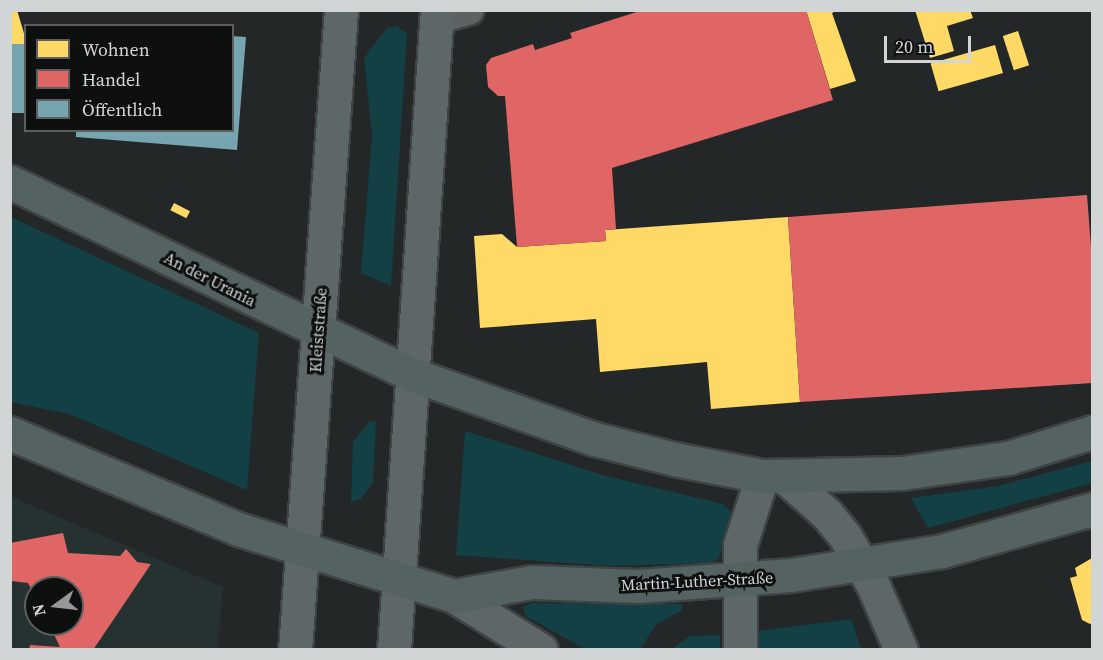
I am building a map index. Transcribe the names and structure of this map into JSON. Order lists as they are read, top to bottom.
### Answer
{
  "streets": {
    "main road": ["An der Urania", "Kleiststraße", "Martin-Luther-Straße"]
  },
  "crossings": [
    ["An der Urania", "Kleiststraße"],
    ["Kleiststraße", "Martin-Luther-Straße"]
  ],
  "legend": ["Wohnen", "Handel", "Öffentlich"],
  "scale_bar": "20 m",
  "north": "left"
}
